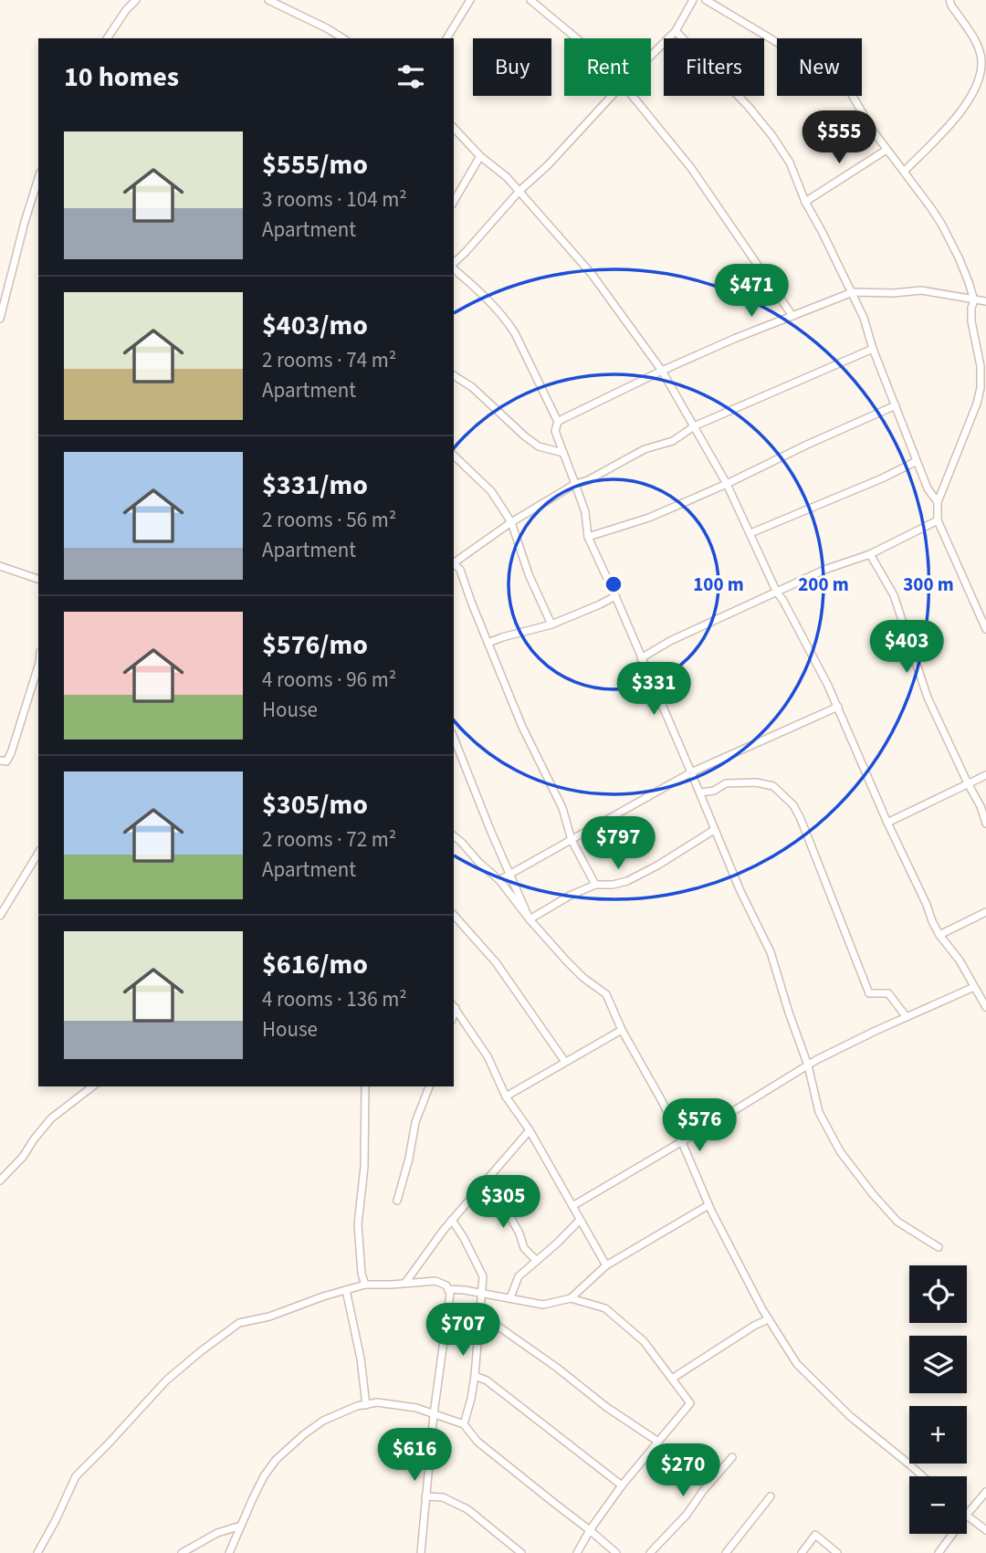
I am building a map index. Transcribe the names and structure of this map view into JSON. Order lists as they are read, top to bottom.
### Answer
{
  "page": {
    "chip": [
      "Buy",
      "Rent",
      "Filters",
      "New"
    ],
    "heading": "10 homes",
    "price": [
      "$555",
      "$471",
      "$403",
      "$331",
      "$797",
      "$576",
      "$305",
      "$707",
      "$616",
      "$270"
    ],
    "list": [
      {
        "name": "$555/mo",
        "note": "3 rooms · 104 m² · Apartment"
      },
      {
        "name": "$403/mo",
        "note": "2 rooms · 74 m² · Apartment"
      },
      {
        "name": "$331/mo",
        "note": "2 rooms · 56 m² · Apartment"
      },
      {
        "name": "$576/mo",
        "note": "4 rooms · 96 m² · House"
      },
      {
        "name": "$305/mo",
        "note": "2 rooms · 72 m² · Apartment"
      },
      {
        "name": "$616/mo",
        "note": "4 rooms · 136 m² · House"
      }
    ],
    "map_buttons": ["+", "−"]
  },
  "rings": ["100 m", "200 m", "300 m"]
}
